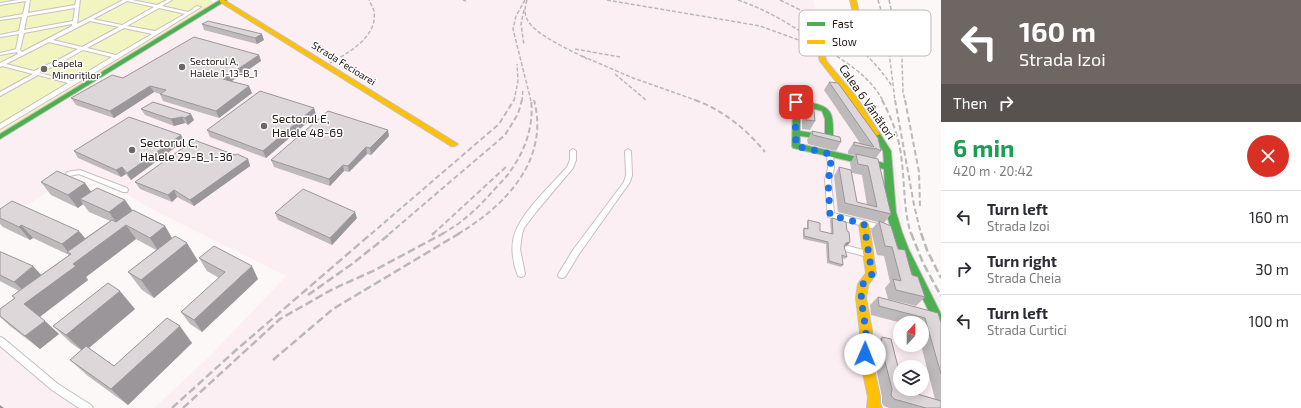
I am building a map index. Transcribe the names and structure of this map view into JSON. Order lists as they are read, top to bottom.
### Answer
{
  "streets": {
    "street": ["Strada Fecioarei", "Calea 6 Vânători"]
  },
  "places": [
    "Sectorul A, Halele 1-13-B_1",
    "Capela Minoriților",
    "Sectorul E, Halele 48-69",
    "Sectorul C, Halele 29-B_1-36"
  ],
  "legend": ["Fast", "Slow"],
  "north": "top",
  "page": {
    "turn": ["160 m", "Strada Izoi"],
    "then": "Then",
    "heading": ["6 min", "420 m · 20:42"],
    "list": [
      {
        "name": "Turn left",
        "note": "Strada Izoi",
        "value": "160 m"
      },
      {
        "name": "Turn right",
        "note": "Strada Cheia",
        "value": "30 m"
      },
      {
        "name": "Turn left",
        "note": "Strada Curtici",
        "value": "100 m"
      }
    ]
  }
}
